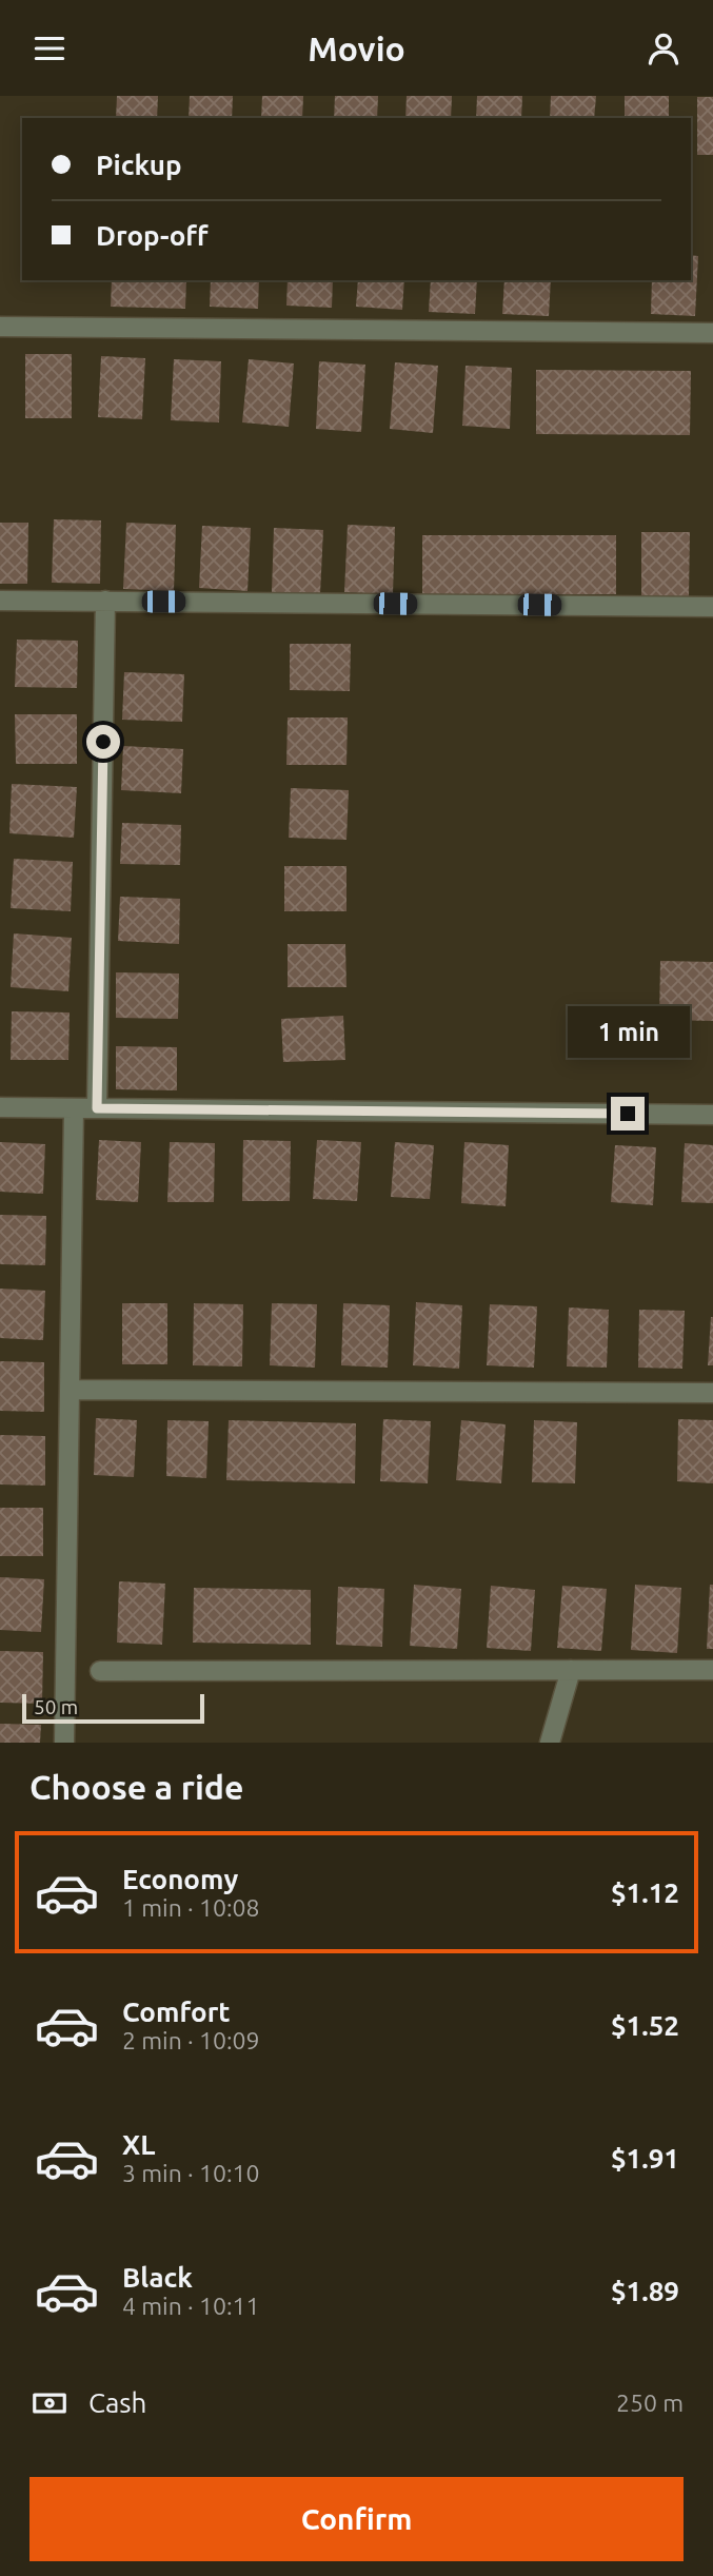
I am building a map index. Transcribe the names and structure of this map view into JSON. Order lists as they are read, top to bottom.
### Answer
{
  "scale_bar": "50 m",
  "page": {
    "header": "Movio",
    "banner": ["Pickup", "Drop-off"],
    "bubble": "1 min",
    "scale": "50 m",
    "heading": "Choose a ride",
    "list": [
      {
        "name": "Economy",
        "note": "1 min · 10:08",
        "value": "$1.12"
      },
      {
        "name": "Comfort",
        "note": "2 min · 10:09",
        "value": "$1.52"
      },
      {
        "name": "XL",
        "note": "3 min · 10:10",
        "value": "$1.91"
      },
      {
        "name": "Black",
        "note": "4 min · 10:11",
        "value": "$1.89"
      }
    ],
    "pay": ["Cash", "250 m"],
    "buttons": "Confirm"
  }
}
